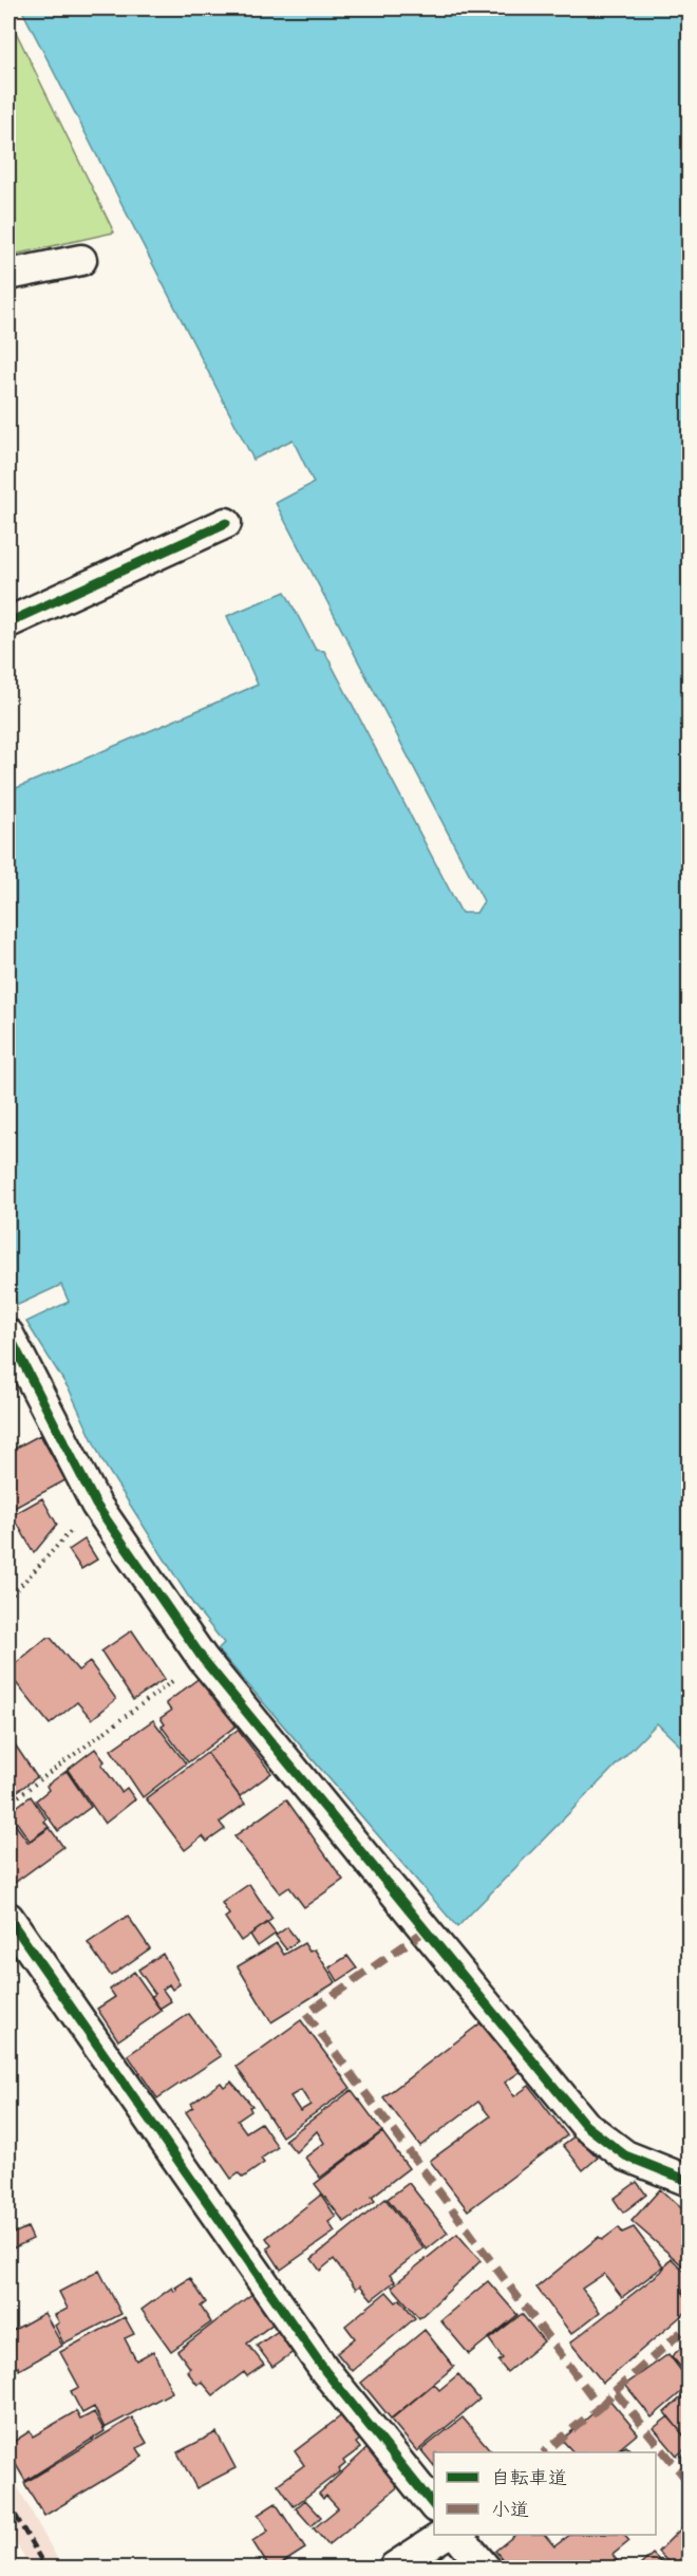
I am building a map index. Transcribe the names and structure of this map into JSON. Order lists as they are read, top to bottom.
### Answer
{
  "legend": ["自転車道", "小道"]
}
